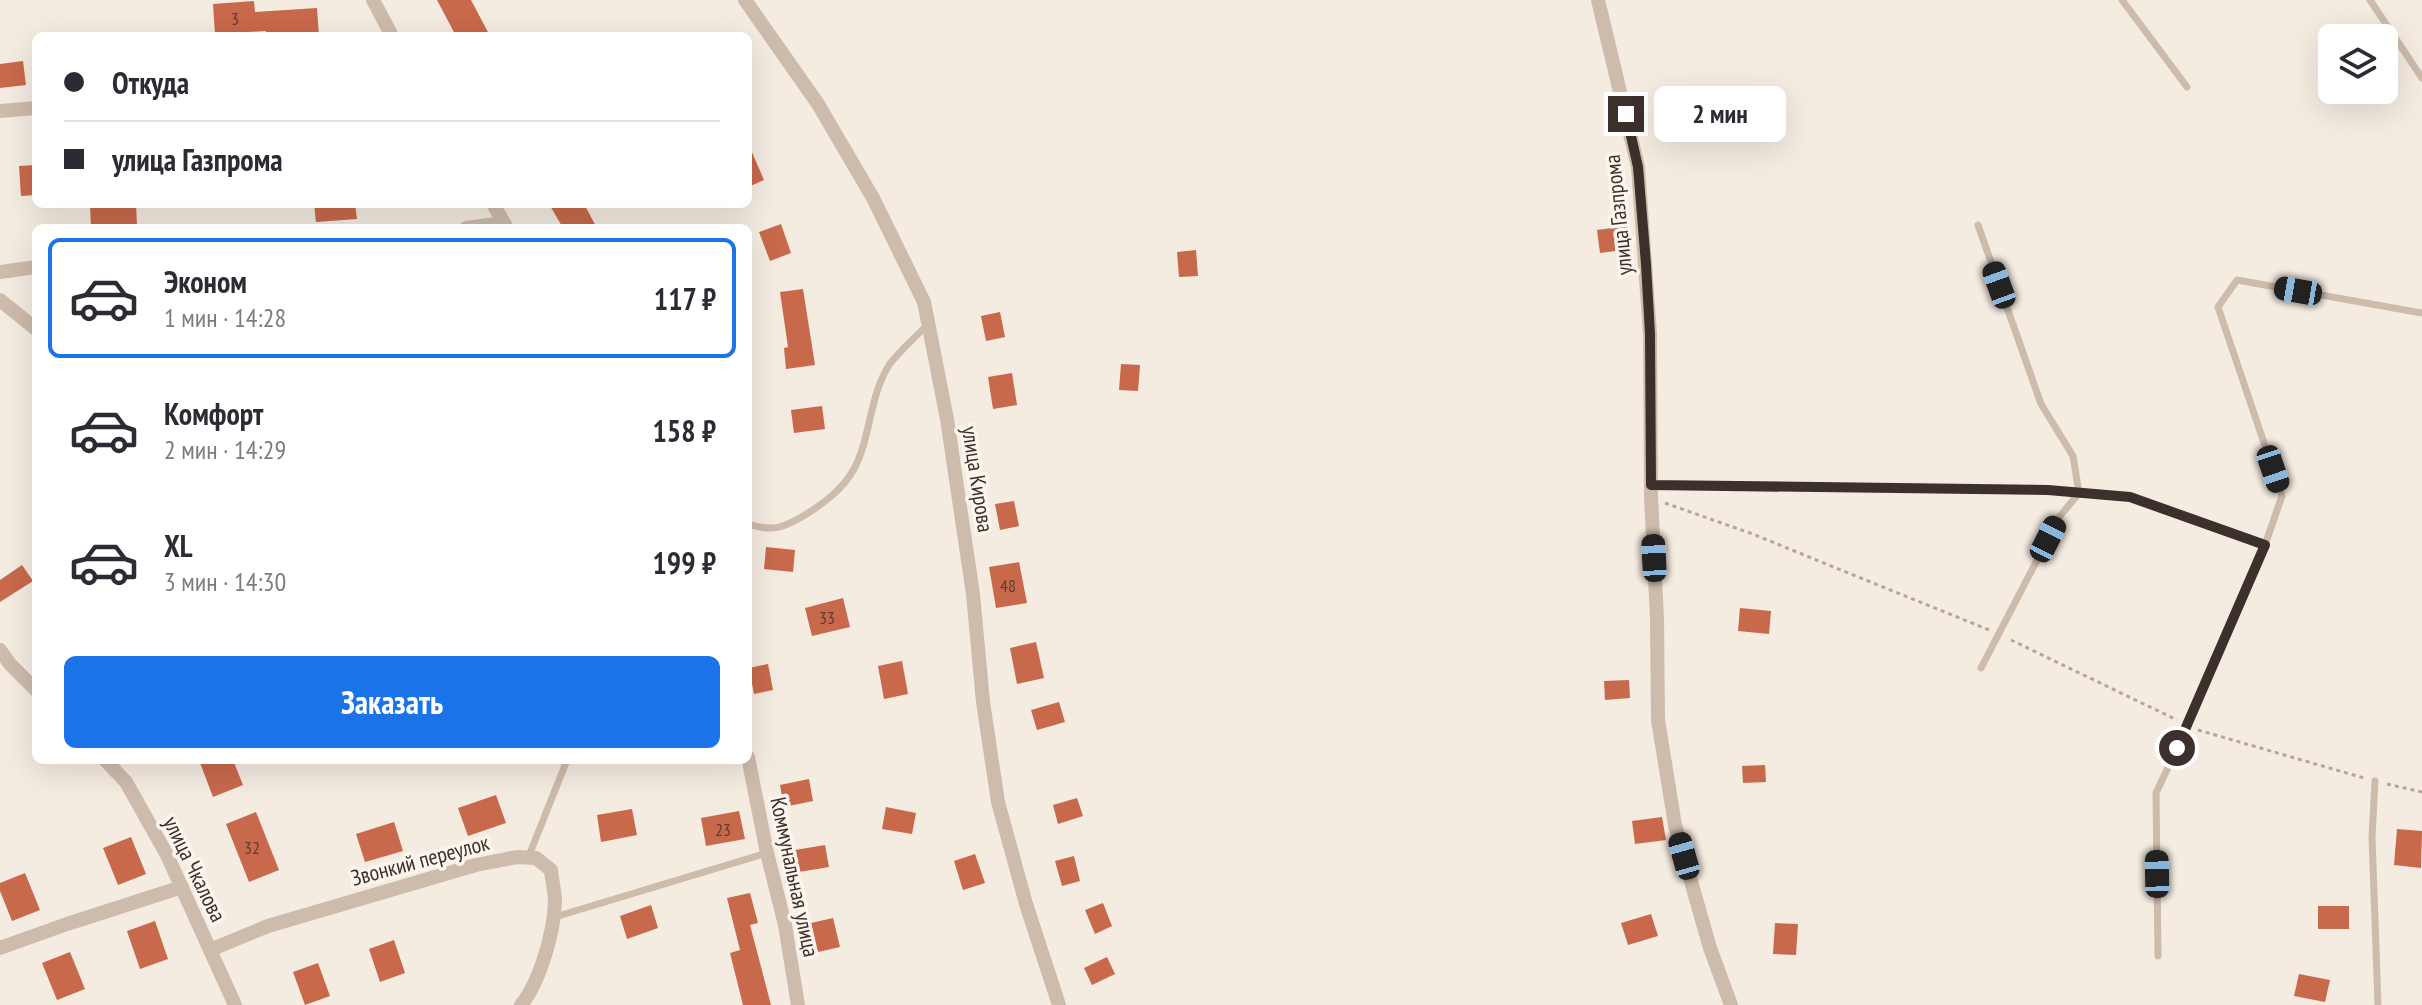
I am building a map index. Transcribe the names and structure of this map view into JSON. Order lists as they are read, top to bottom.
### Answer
{
  "streets": {
    "street": [
      "улица Газпрома",
      "улица Кирова",
      "Звонкий переулок",
      "улица Чкалова",
      "Коммунальная улица"
    ]
  },
  "crossings": [
    ["Звонкий переулок", "улица Чкалова"]
  ],
  "house_numbers": [
    "3",
    "48",
    "33",
    "23",
    "32"
  ],
  "page": {
    "banner": ["Откуда", "улица Газпрома"],
    "bubble": "2 мин",
    "list": [
      {
        "name": "Эконом",
        "note": "1 мин · 14:28",
        "value": "117 ₽"
      },
      {
        "name": "Комфорт",
        "note": "2 мин · 14:29",
        "value": "158 ₽"
      },
      {
        "name": "XL",
        "note": "3 мин · 14:30",
        "value": "199 ₽"
      }
    ],
    "buttons": "Заказать"
  }
}
